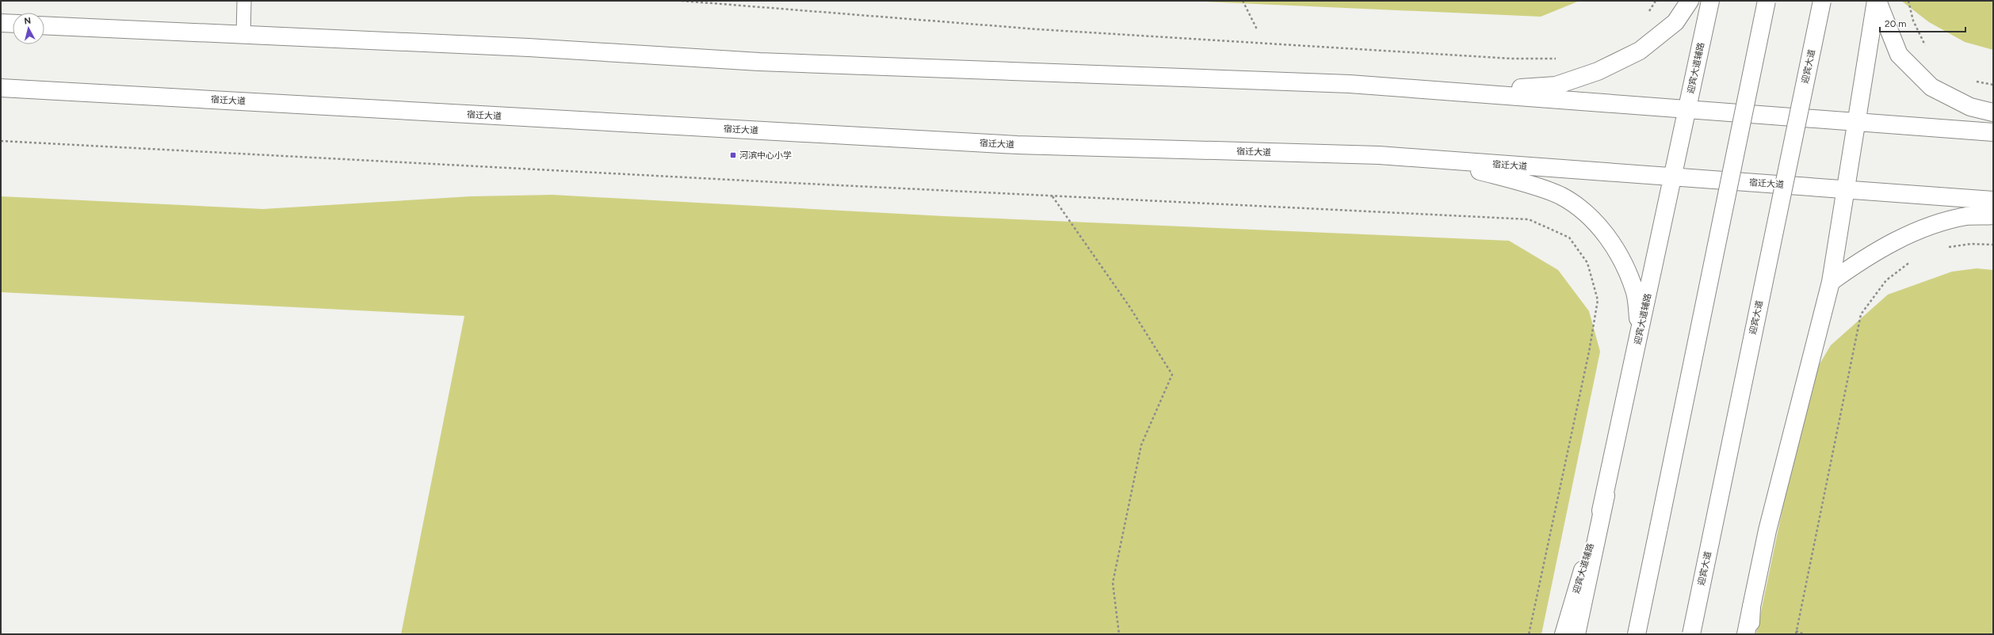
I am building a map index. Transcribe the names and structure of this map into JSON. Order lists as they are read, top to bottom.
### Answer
{
  "streets": {
    "main road": ["迎宾大道", "迎宾大道辅路", "宿迁大道"]
  },
  "crossings": [
    ["迎宾大道辅路", "宿迁大道"]
  ],
  "places": {
    "transit": ["河滨中心小学"]
  },
  "scale_bar": "20 m",
  "north": "top"
}
